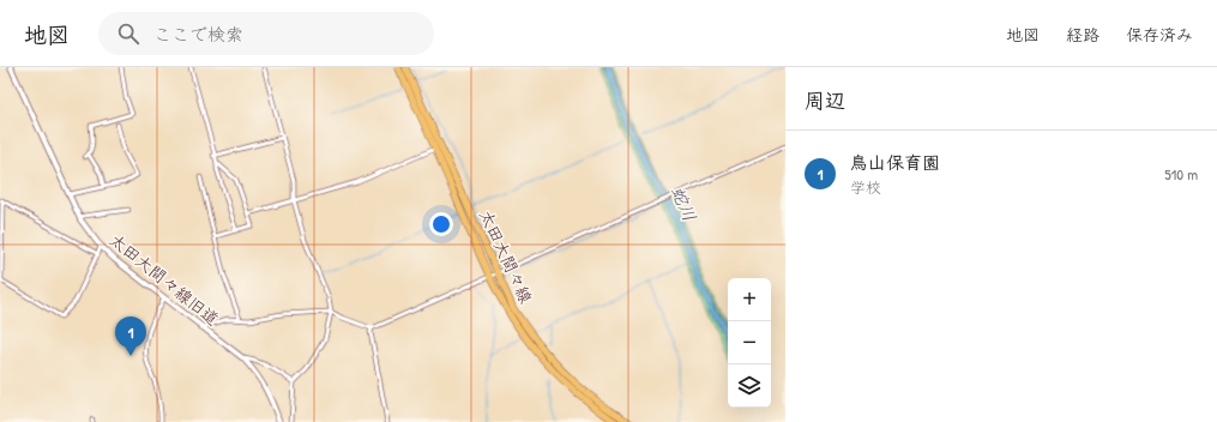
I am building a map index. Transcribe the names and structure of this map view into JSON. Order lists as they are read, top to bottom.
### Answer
{
  "streets": {
    "main road": ["太田大間々線"],
    "street": ["太田大間々線旧道"]
  },
  "water": ["蛇川"],
  "page": {
    "header": "地図",
    "search": "ここで検索",
    "nav": ["地図", "経路", "保存済み"],
    "heading": "周辺",
    "list": [
      {
        "mark": "1",
        "name": "鳥山保育園",
        "note": "学校",
        "value": "510 m"
      }
    ],
    "map_buttons": ["+", "−"],
    "pins": "1"
  }
}
